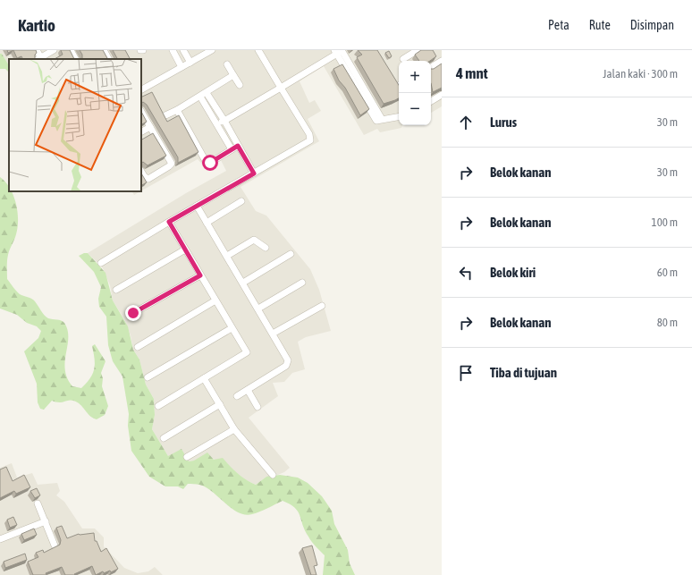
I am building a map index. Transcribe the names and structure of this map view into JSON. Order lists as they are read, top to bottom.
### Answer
{
  "page": {
    "header": "Kartio",
    "nav": ["Peta", "Rute", "Disimpan"],
    "heading": ["4 mnt", "Jalan kaki · 300 m"],
    "map_buttons": ["+", "−"],
    "list": [
      ["Lurus", "30 m"],
      ["Belok kanan", "30 m"],
      ["Belok kanan", "100 m"],
      ["Belok kiri", "60 m"],
      ["Belok kanan", "80 m"],
      "Tiba di tujuan"
    ]
  }
}
